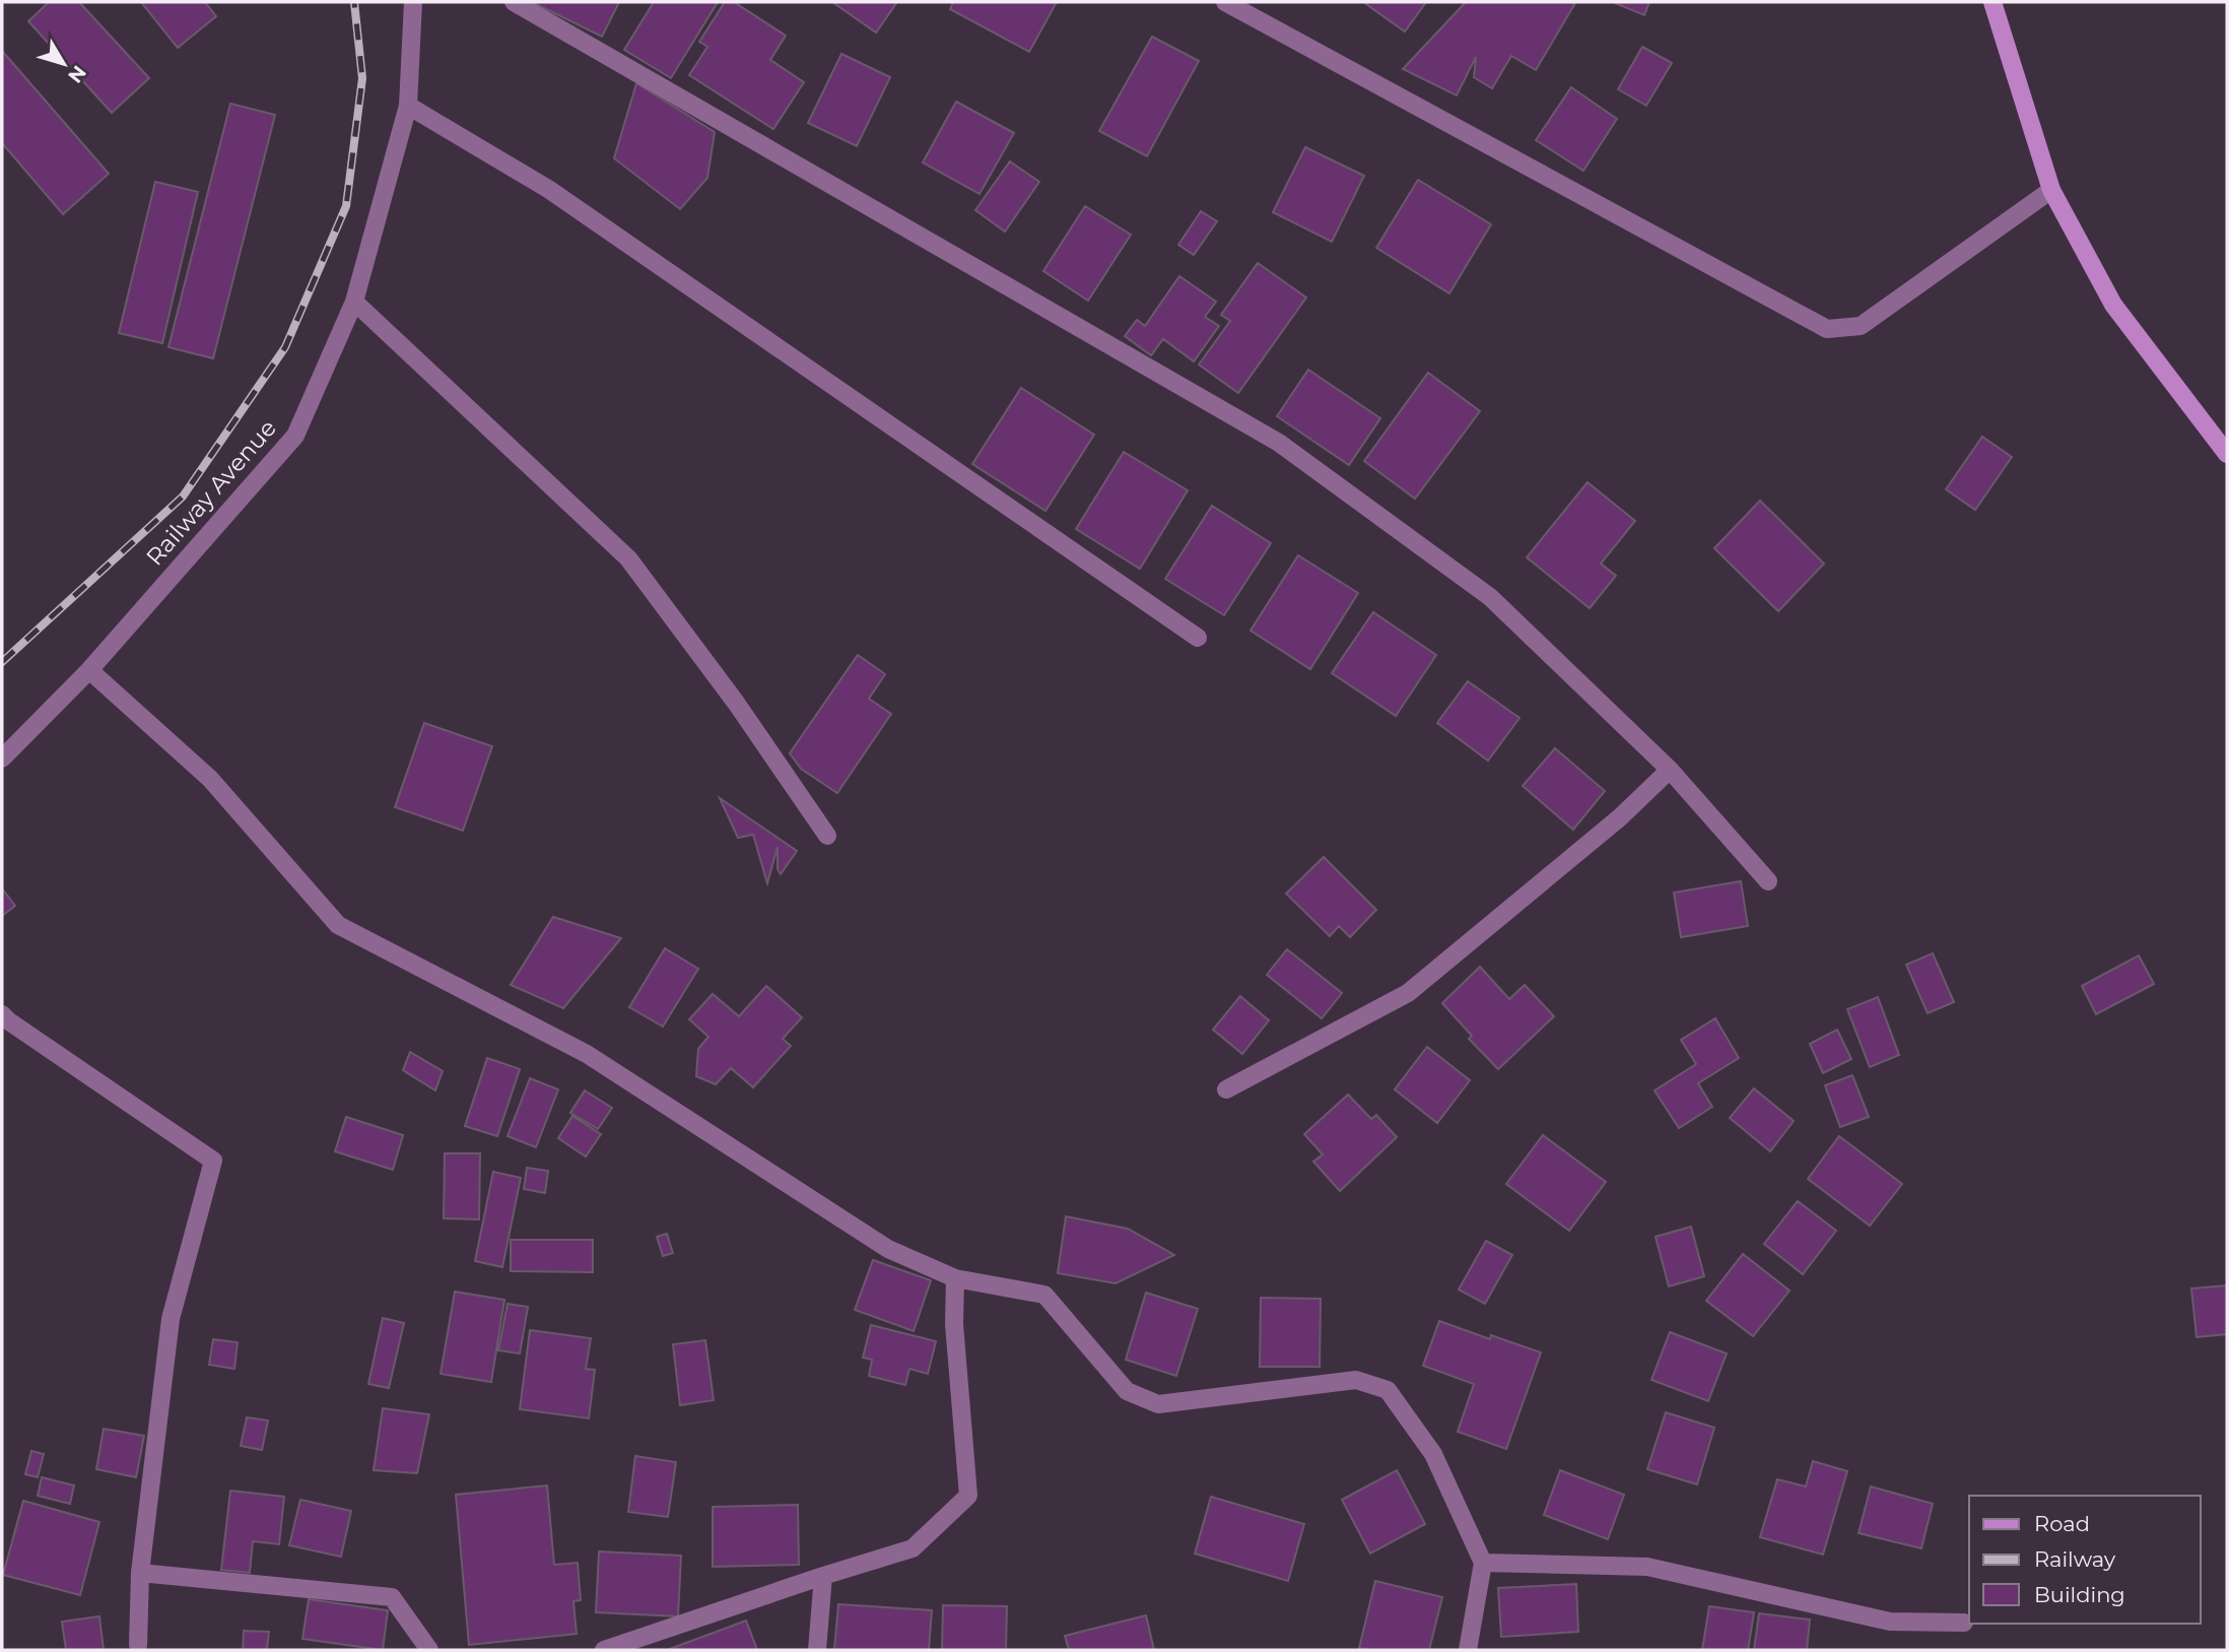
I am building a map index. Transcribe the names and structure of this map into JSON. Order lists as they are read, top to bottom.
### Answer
{
  "streets": {
    "street": ["Railway Avenue"]
  },
  "legend": ["Road", "Railway", "Building"],
  "north": "bottom right"
}
